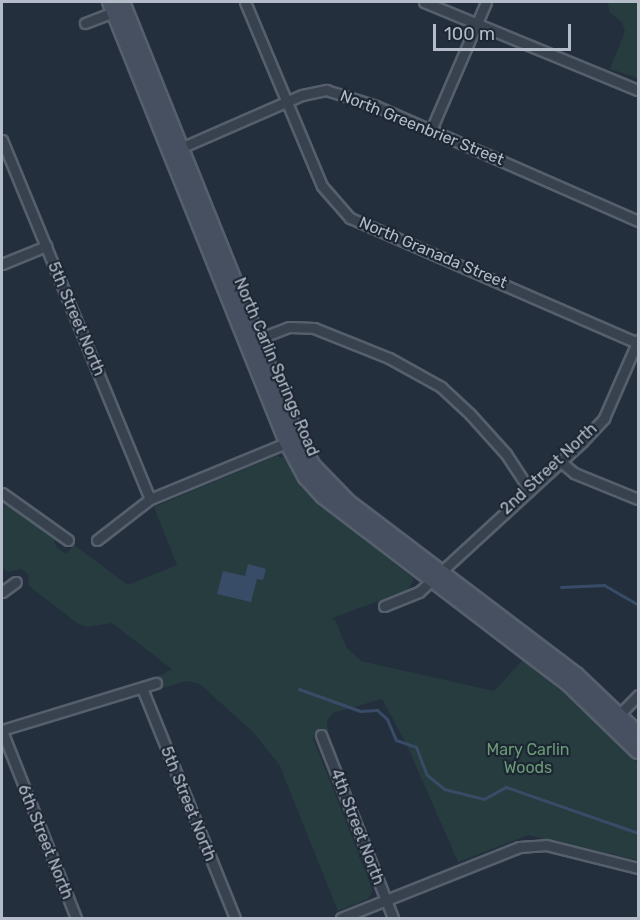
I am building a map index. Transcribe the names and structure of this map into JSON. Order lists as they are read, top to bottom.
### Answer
{
  "streets": {
    "main road": ["North Carlin Springs Road"],
    "street": [
      "North Greenbrier Street",
      "North Granada Street",
      "5th Street North",
      "2nd Street North",
      "4th Street North",
      "6th Street North"
    ]
  },
  "crossings": [
    ["North Greenbrier Street", "North Granada Street"],
    ["North Greenbrier Street", "North Carlin Springs Road"],
    ["North Granada Street", "2nd Street North"],
    ["North Carlin Springs Road", "2nd Street North"]
  ],
  "parks": ["Mary Carlin Woods"],
  "scale_bar": "100 m"
}
